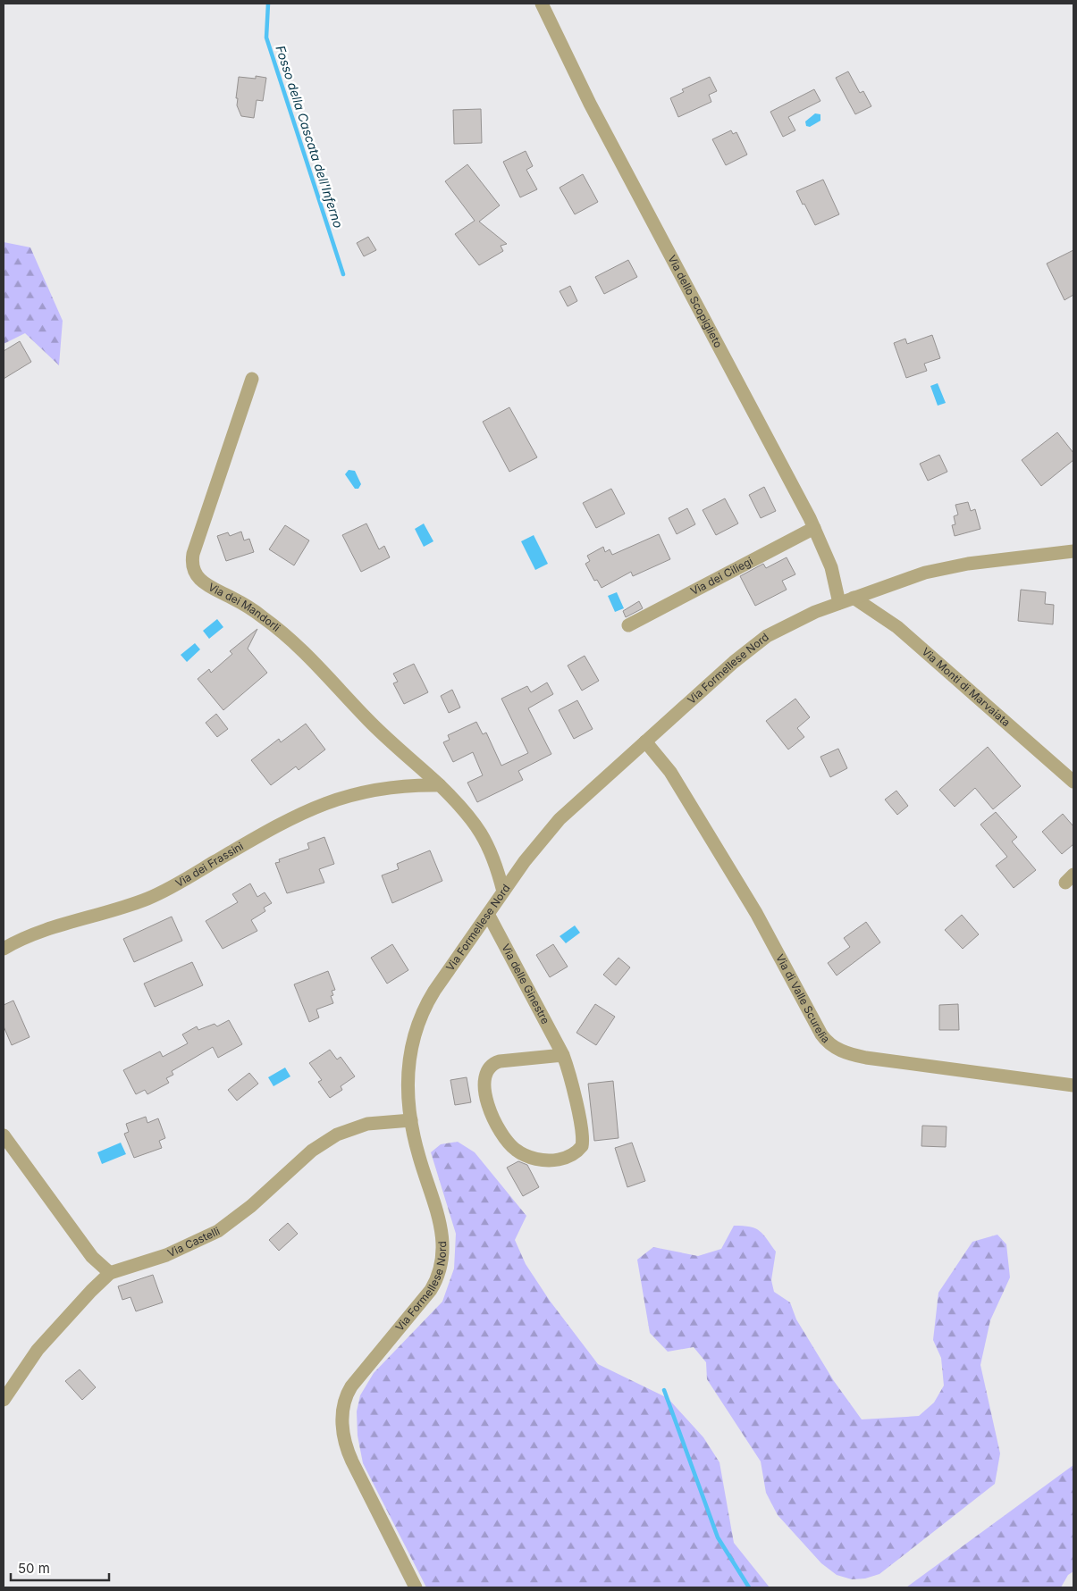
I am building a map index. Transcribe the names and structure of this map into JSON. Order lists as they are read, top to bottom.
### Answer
{
  "streets": {
    "street": [
      "Via dello Scopiglieto",
      "Via dei Ciliegi",
      "Via dei Mandorli",
      "Via Formellese Nord",
      "Via Monti di Marvaiata",
      "Via dei Frassini",
      "Via delle Ginestre",
      "Via di Valle Scurelia",
      "Via Castelli"
    ]
  },
  "crossings": [
    ["Via dello Scopiglieto", "Via dei Ciliegi"],
    ["Via dello Scopiglieto", "Via Formellese Nord"],
    ["Via dei Mandorli", "Via Formellese Nord"],
    ["Via dei Mandorli", "Via dei Frassini"],
    ["Via Formellese Nord", "Via Monti di Marvaiata"],
    ["Via Formellese Nord", "Via delle Ginestre"],
    ["Via Formellese Nord", "Via di Valle Scurelia"],
    ["Via Formellese Nord", "Via Castelli"]
  ],
  "water": ["Fosso della Cascata dell'Inferno"],
  "scale_bar": "50 m"
}
